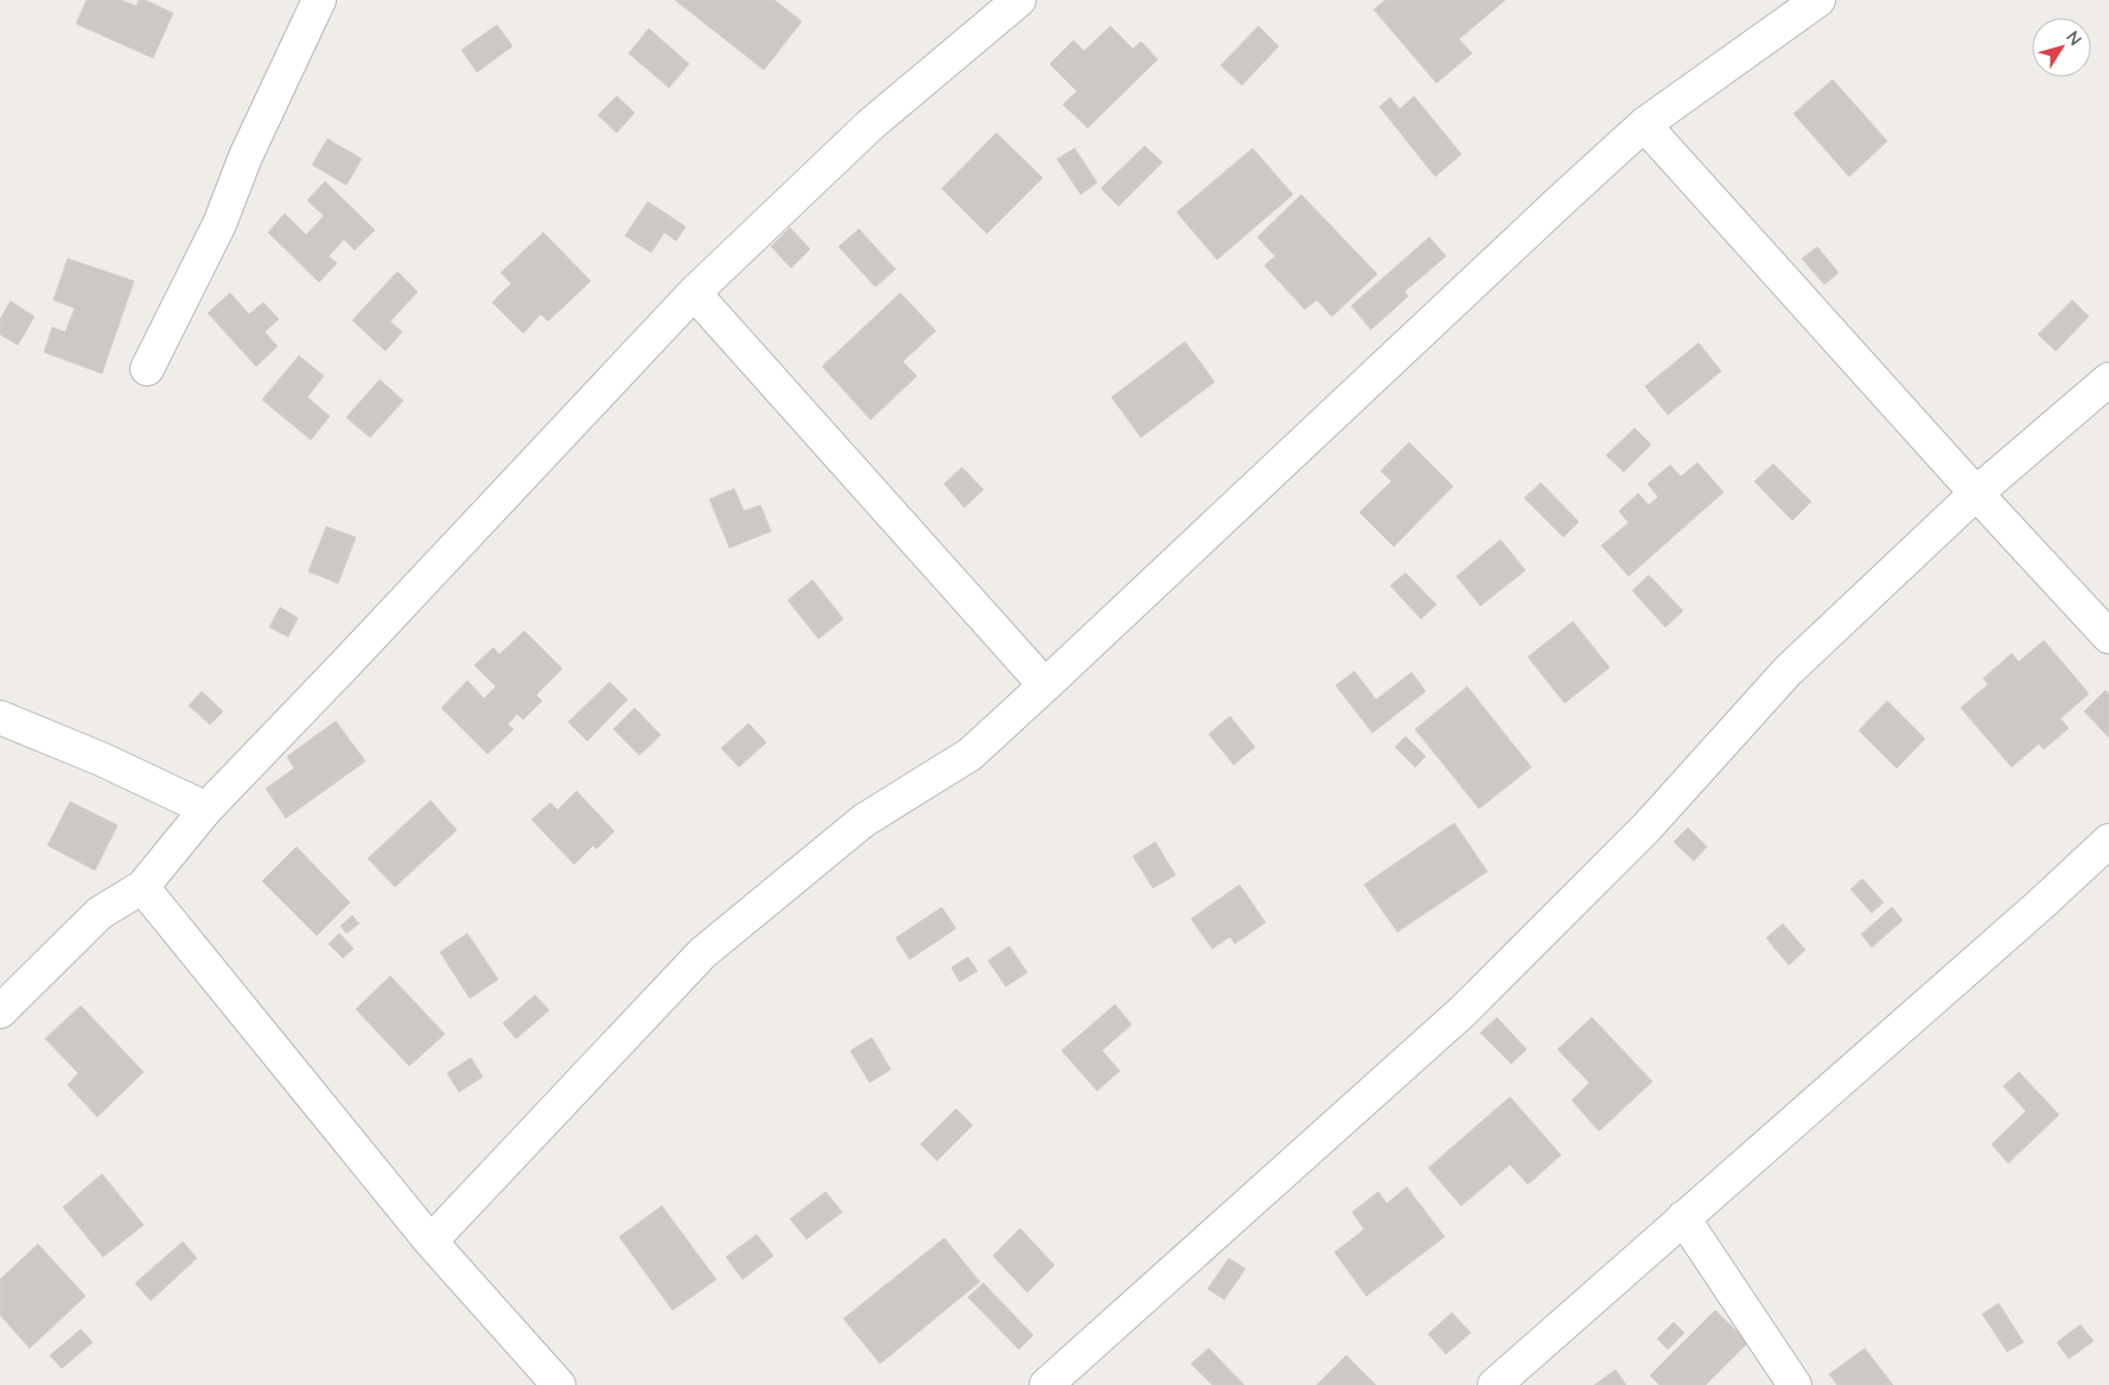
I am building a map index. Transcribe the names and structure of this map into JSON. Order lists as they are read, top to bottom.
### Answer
{
  "north": "top right"
}
